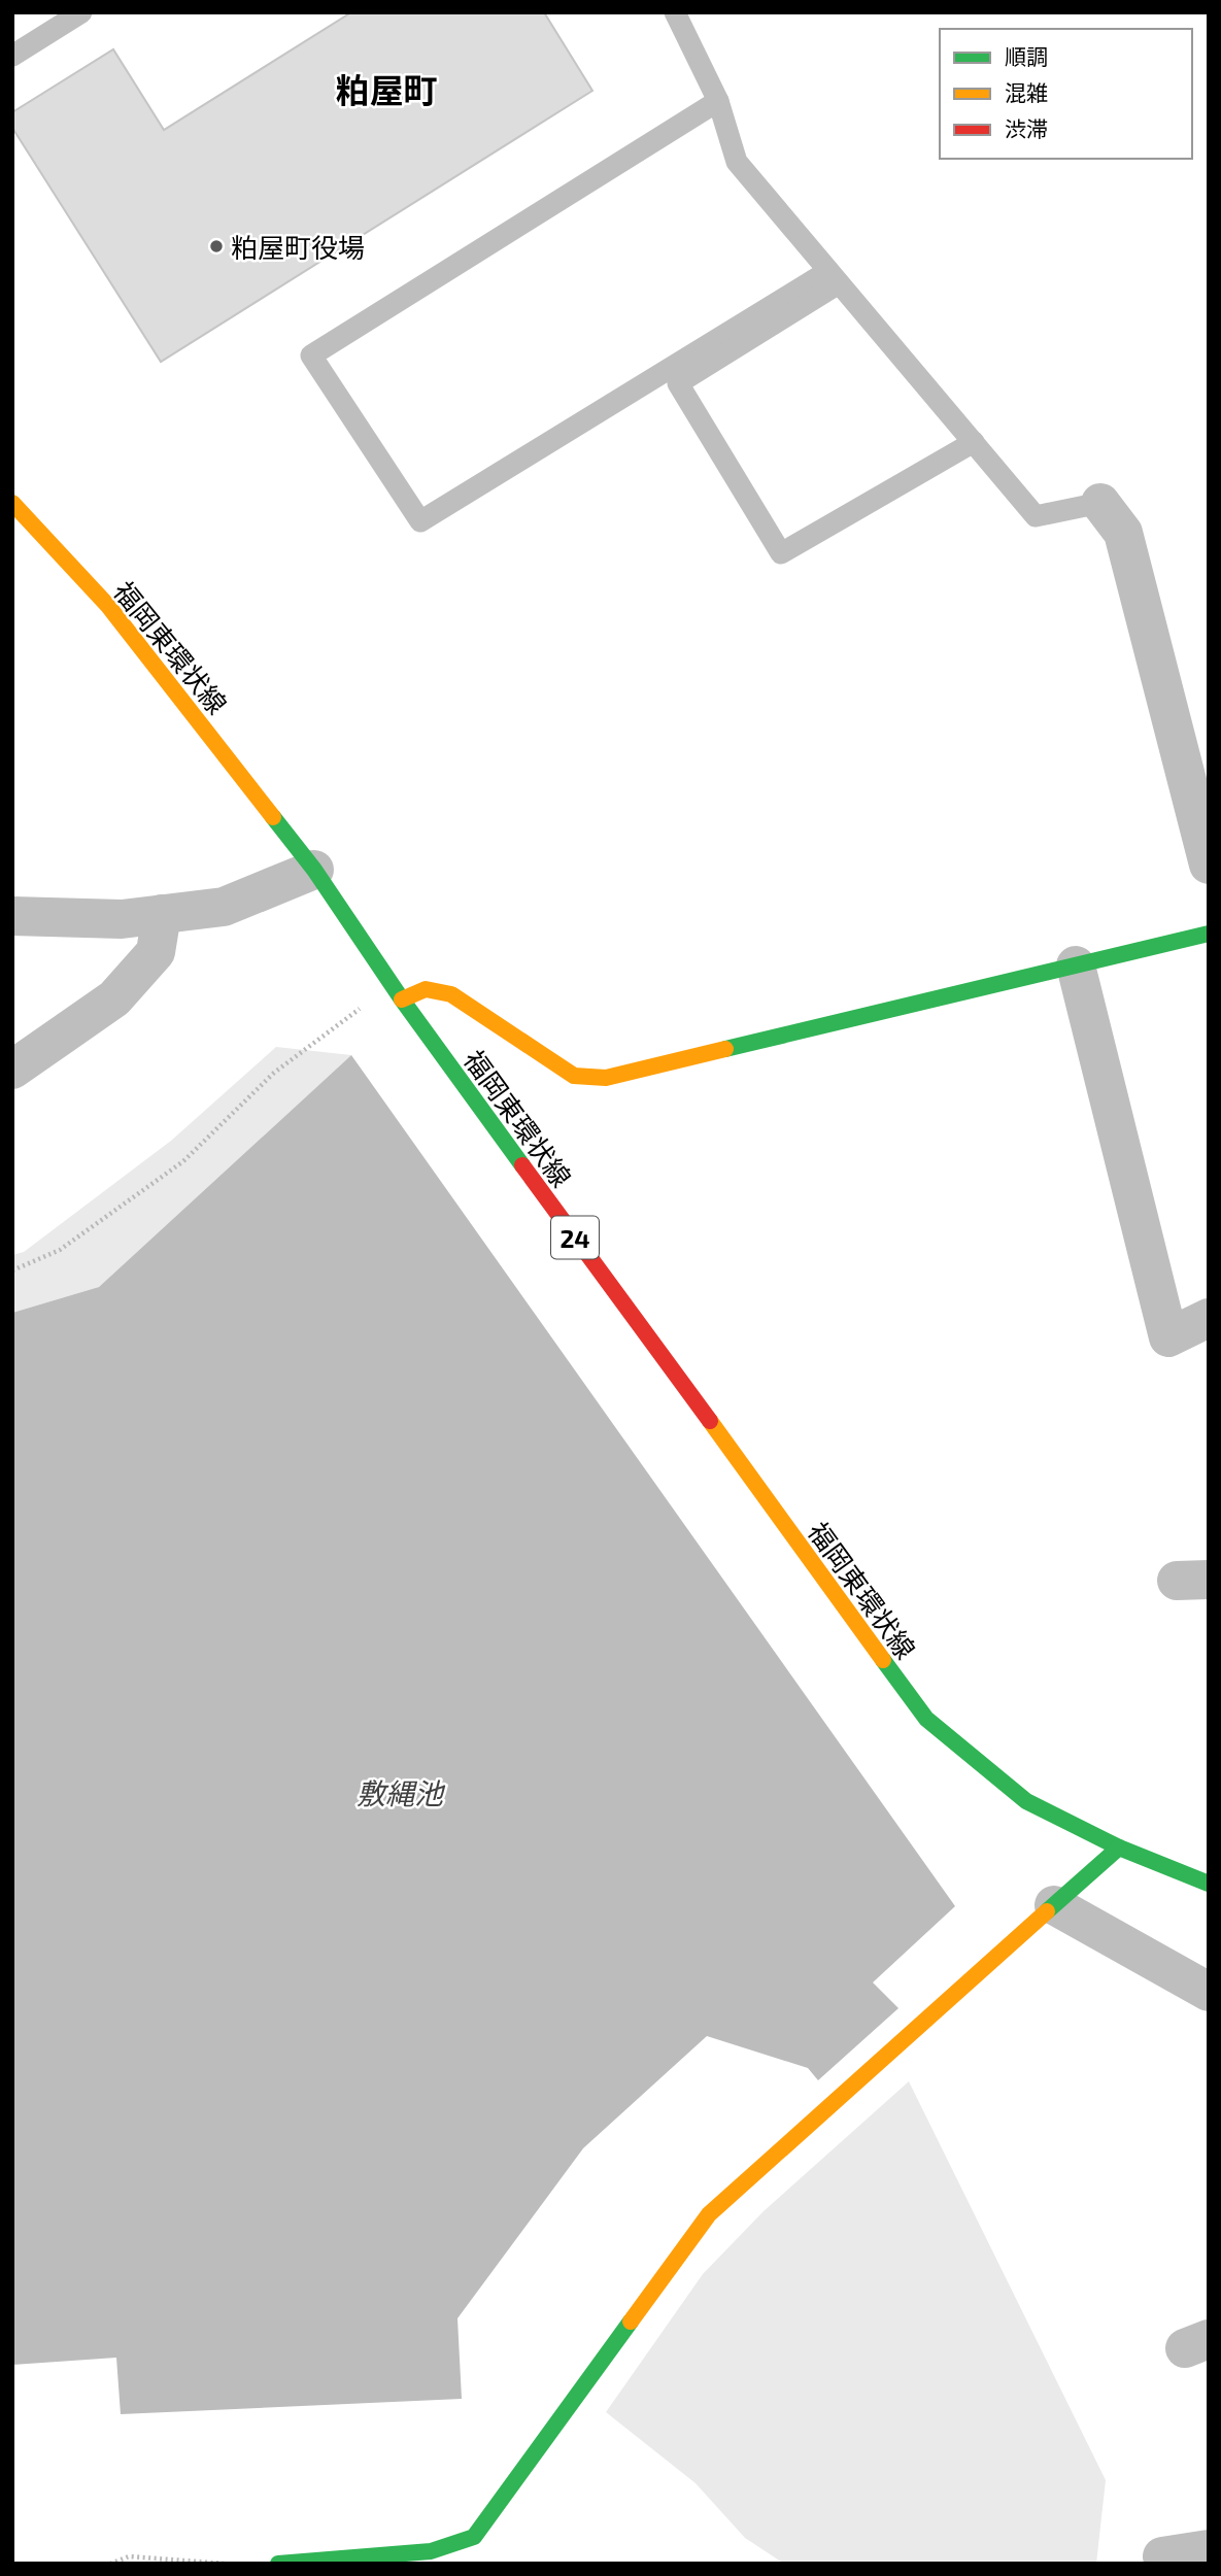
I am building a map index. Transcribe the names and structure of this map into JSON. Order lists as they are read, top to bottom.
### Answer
{
  "streets": {
    "street": ["福岡東環状線", "24"]
  },
  "districts": ["粕屋町"],
  "water": ["敷縄池"],
  "places": ["粕屋町役場"],
  "legend": ["順調", "混雑", "渋滞"]
}
